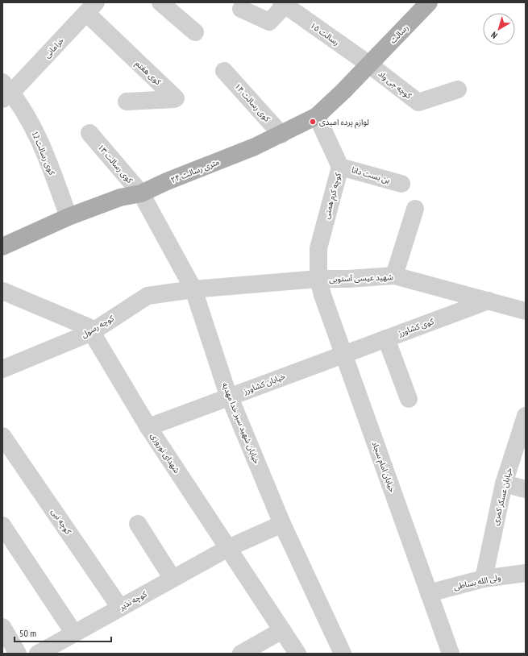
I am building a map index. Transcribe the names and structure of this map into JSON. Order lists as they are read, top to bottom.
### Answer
{
  "streets": {
    "main road": ["رسالت", "۲۴ متری رسالت"],
    "street": [
      "رسالت ۱۵",
      "خرامانی",
      "کوی هفتم",
      "کوچه جی واد",
      "کوی رسالت ۱۴",
      "کوی رسالت 12",
      "کوی رسالت ۱۳",
      "بن بست دانا",
      "کوچه کرم همتی",
      "شهید عیسی آستویی",
      "کوچه رسول",
      "کوی کشاورز",
      "خیابان کشاورز",
      "خیابان شهید سبز خدا مهدیه",
      "شهدای نوروزی",
      "خیابان امام سجاد",
      "خیابان عسکر کمری",
      "کوچه نبی",
      "ولی الله بساطی",
      "کوچه نذیر"
    ]
  },
  "crossings": [
    ["رسالت ۱۵", "رسالت"],
    ["رسالت ۱۵", "کوچه جی واد"],
    ["رسالت ۱۵", "۲۴ متری رسالت"],
    ["رسالت", "کوچه جی واد"],
    ["رسالت", "۲۴ متری رسالت"],
    ["خرامانی", "کوی هفتم"],
    ["خرامانی", "کوی رسالت 12"],
    ["کوچه جی واد", "۲۴ متری رسالت"],
    ["کوی رسالت ۱۴", "۲۴ متری رسالت"],
    ["کوی رسالت 12", "۲۴ متری رسالت"],
    ["کوی رسالت ۱۳", "۲۴ متری رسالت"],
    ["کوی رسالت ۱۳", "خیابان شهید سبز خدا مهدیه"],
    ["۲۴ متری رسالت", "کوچه کرم همتی"],
    ["۲۴ متری رسالت", "خیابان شهید سبز خدا مهدیه"],
    ["بن بست دانا", "کوچه کرم همتی"],
    ["کوچه کرم همتی", "شهید عیسی آستویی"],
    ["کوچه کرم همتی", "خیابان امام سجاد"],
    ["شهید عیسی آستویی", "کوچه رسول"],
    ["شهید عیسی آستویی", "کوی کشاورز"],
    ["شهید عیسی آستویی", "خیابان شهید سبز خدا مهدیه"],
    ["شهید عیسی آستویی", "خیابان امام سجاد"],
    ["کوچه رسول", "خیابان شهید سبز خدا مهدیه"],
    ["کوچه رسول", "شهدای نوروزی"],
    ["کوی کشاورز", "خیابان کشاورز"],
    ["کوی کشاورز", "خیابان امام سجاد"],
    ["خیابان کشاورز", "خیابان شهید سبز خدا مهدیه"],
    ["خیابان کشاورز", "شهدای نوروزی"],
    ["خیابان کشاورز", "خیابان امام سجاد"],
    ["خیابان شهید سبز خدا مهدیه", "کوچه نذیر"],
    ["شهدای نوروزی", "کوچه نذیر"],
    ["خیابان امام سجاد", "ولی الله بساطی"],
    ["خیابان عسکر کمری", "ولی الله بساطی"],
    ["کوچه نبی", "کوچه نذیر"]
  ],
  "places": ["لوازم پرده امیدی"],
  "scale_bar": "50 m",
  "north": "bottom left"
}
